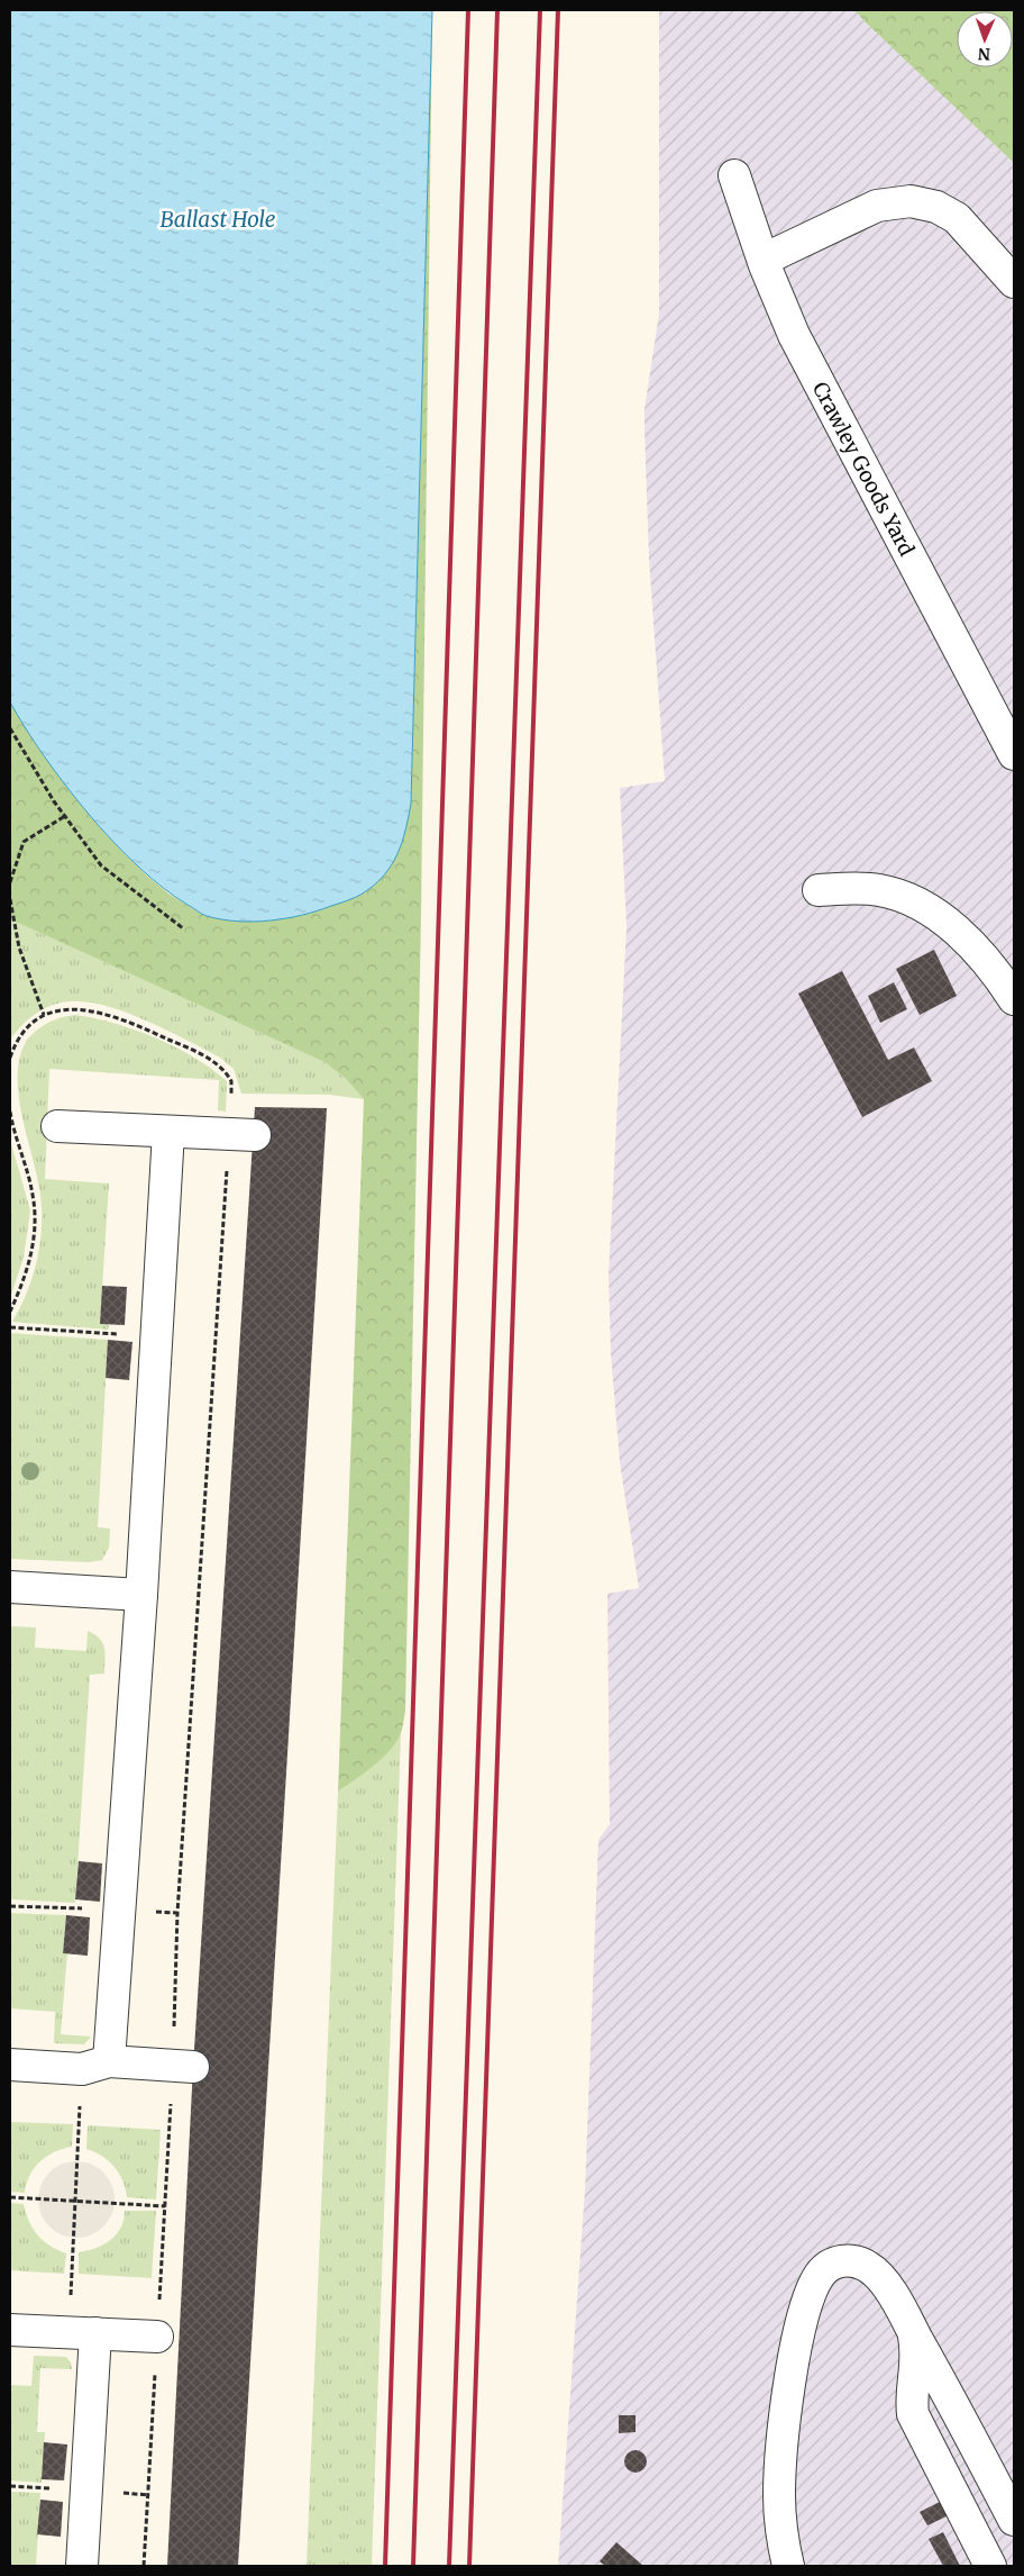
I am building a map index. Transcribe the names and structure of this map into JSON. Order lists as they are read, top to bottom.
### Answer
{
  "streets": {
    "street": ["Crawley Goods Yard"]
  },
  "water": ["Ballast Hole"],
  "north": "bottom"
}
